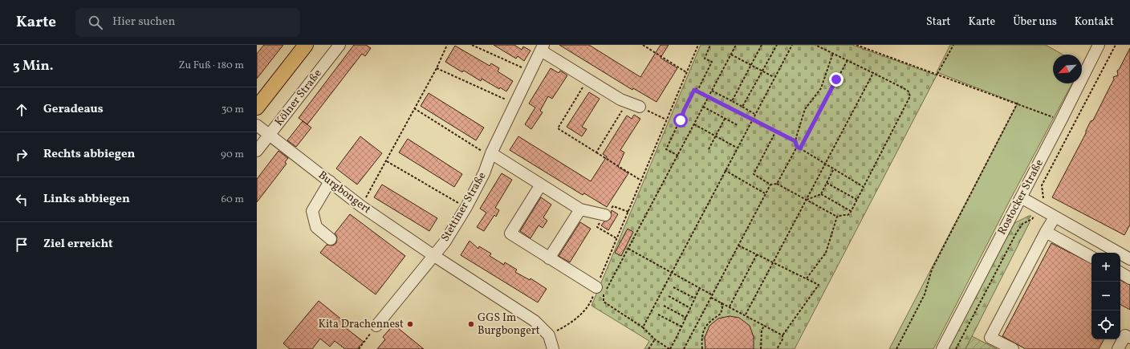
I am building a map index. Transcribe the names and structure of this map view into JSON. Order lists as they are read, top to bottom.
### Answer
{
  "streets": {
    "street": [
      "Kölner Straße",
      "Burgbongert",
      "Rostocker Straße",
      "Stettiner Straße"
    ]
  },
  "crossings": [
    ["Kölner Straße", "Burgbongert"],
    ["Burgbongert", "Stettiner Straße"]
  ],
  "places": ["Kita Drachennest", "GGS Im Burgbongert"],
  "north": "bottom left",
  "page": {
    "header": "Karte",
    "search": "Hier suchen",
    "nav": [
      "Start",
      "Karte",
      "Über uns",
      "Kontakt"
    ],
    "heading": ["3 Min.", "Zu Fuß · 180 m"],
    "list": [
      ["Geradeaus", "30 m"],
      ["Rechts abbiegen", "90 m"],
      ["Links abbiegen", "60 m"],
      "Ziel erreicht"
    ],
    "map_buttons": ["+", "−"]
  }
}
